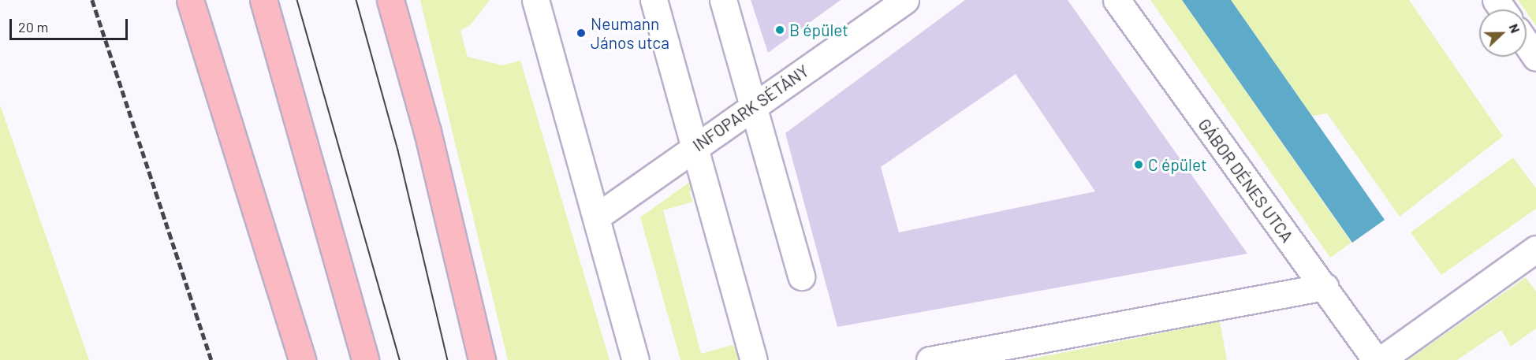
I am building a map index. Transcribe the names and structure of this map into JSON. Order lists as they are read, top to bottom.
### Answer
{
  "streets": {
    "street": ["INFOPARK SÉTÁNY", "GÁBOR DÉNES UTCA"]
  },
  "places": ["B épület", "Neumann János utca", "C épület"],
  "scale_bar": "20 m",
  "north": "right"
}
